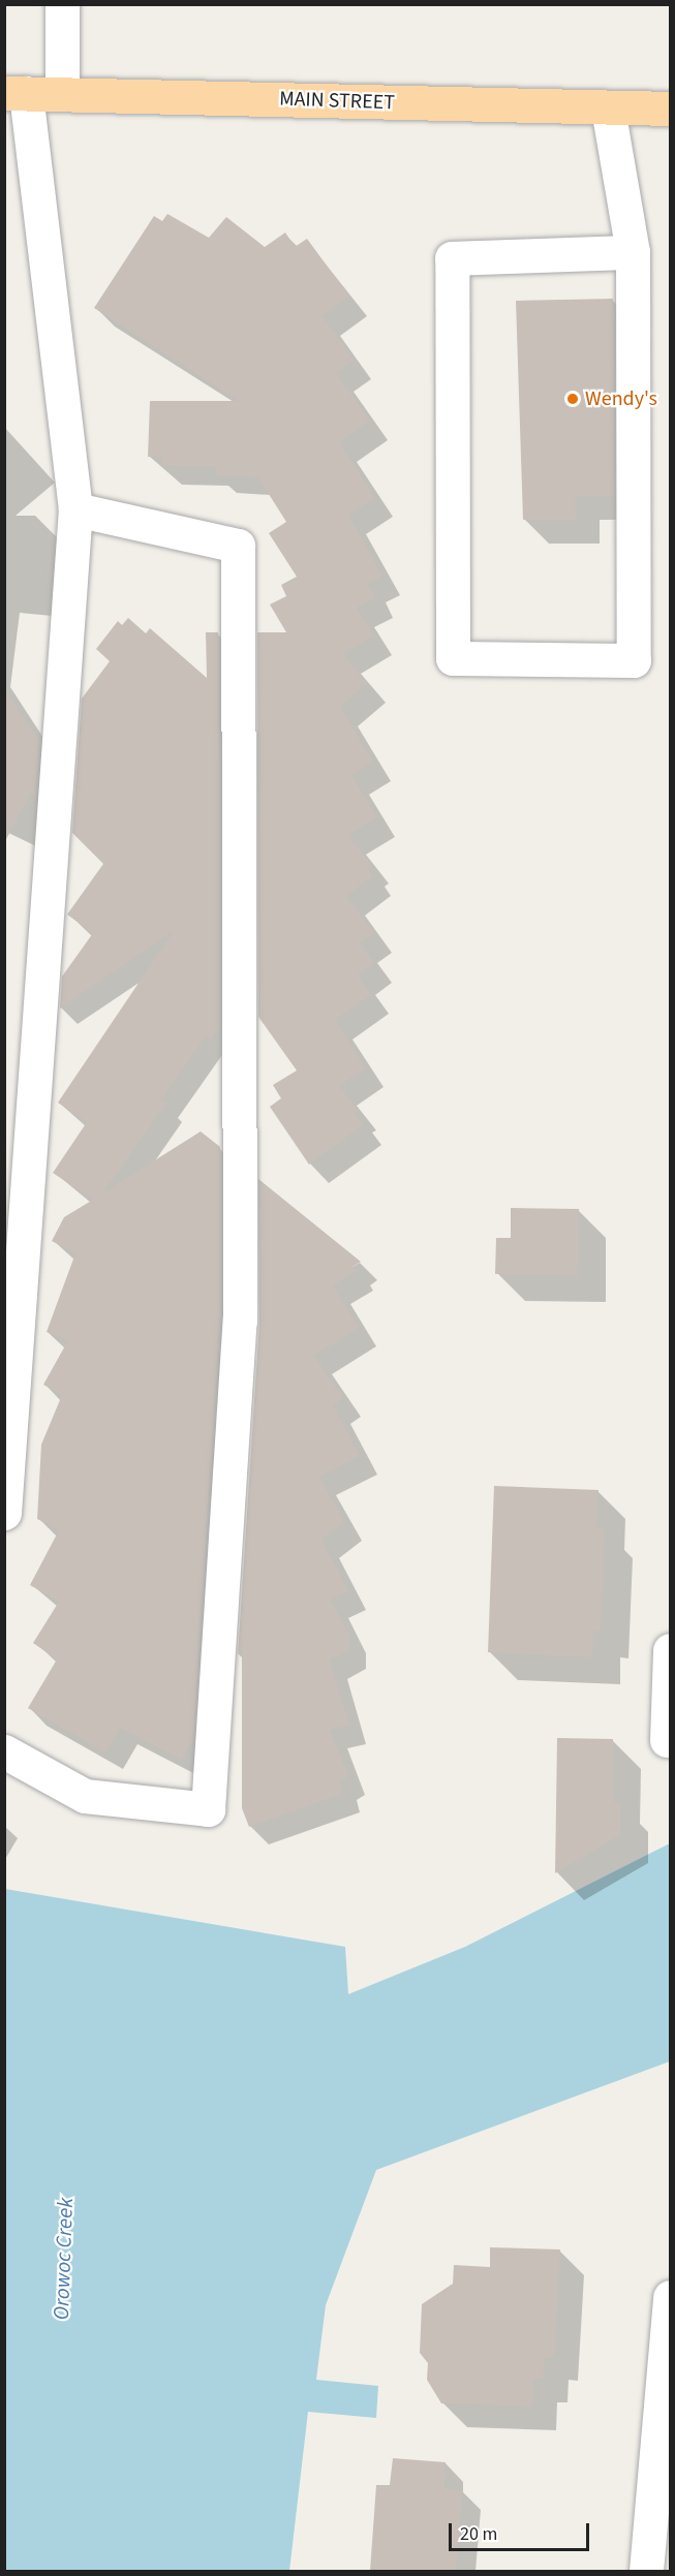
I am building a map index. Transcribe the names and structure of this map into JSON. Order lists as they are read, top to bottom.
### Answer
{
  "streets": {
    "main road": ["MAIN STREET"]
  },
  "water": ["Orowoc Creek"],
  "places": ["Wendy's"],
  "scale_bar": "20 m"
}
